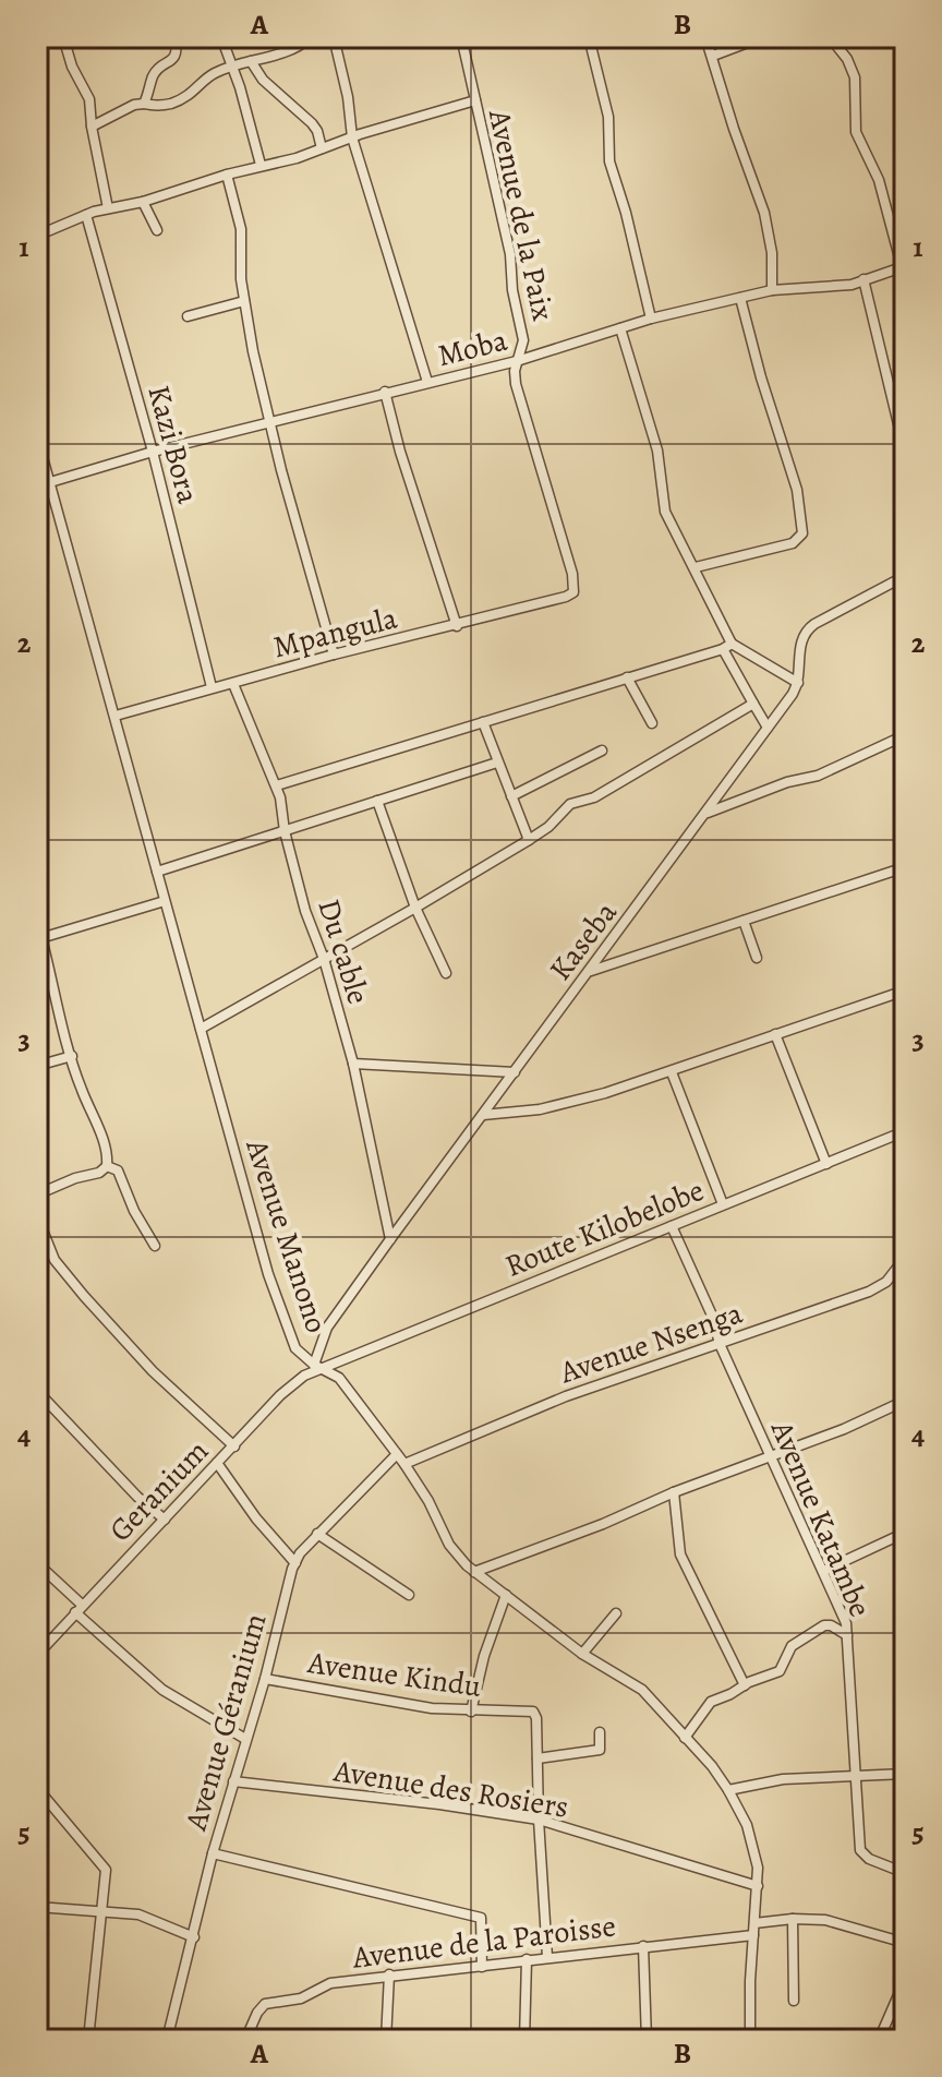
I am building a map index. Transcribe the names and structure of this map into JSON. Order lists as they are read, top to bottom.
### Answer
{
  "streets": {
    "street": [
      "Avenue de la Paix",
      "Moba",
      "Kazi Bora",
      "Mpangula",
      "Kaseba",
      "Du cable",
      "Route Kilobelobe",
      "Avenue Manono",
      "Avenue Nsenga",
      "Geranium",
      "Avenue Katambe",
      "Avenue Kindu",
      "Avenue Géranium",
      "Avenue des Rosiers",
      "Avenue de la Paroisse"
    ]
  },
  "crossings": [
    ["Avenue de la Paix", "Moba"],
    ["Avenue de la Paix", "Mpangula"],
    ["Moba", "Kazi Bora"],
    ["Moba", "Avenue Manono"],
    ["Kazi Bora", "Mpangula"],
    ["Mpangula", "Du cable"],
    ["Mpangula", "Avenue Manono"],
    ["Kaseba", "Du cable"],
    ["Kaseba", "Route Kilobelobe"],
    ["Kaseba", "Avenue Manono"],
    ["Kaseba", "Geranium"],
    ["Route Kilobelobe", "Avenue Manono"],
    ["Route Kilobelobe", "Geranium"],
    ["Route Kilobelobe", "Avenue Katambe"],
    ["Avenue Manono", "Avenue Nsenga"],
    ["Avenue Manono", "Geranium"],
    ["Avenue Manono", "Avenue Géranium"],
    ["Avenue Manono", "Avenue des Rosiers"],
    ["Avenue Manono", "Avenue de la Paroisse"],
    ["Avenue Nsenga", "Avenue Katambe"],
    ["Avenue Kindu", "Avenue Géranium"],
    ["Avenue Kindu", "Avenue des Rosiers"],
    ["Avenue Kindu", "Avenue de la Paroisse"],
    ["Avenue Géranium", "Avenue des Rosiers"]
  ],
  "grid": {
    "columns": ["A", "B"],
    "rows": [
      "1",
      "2",
      "3",
      "4",
      "5"
    ]
  }
}
